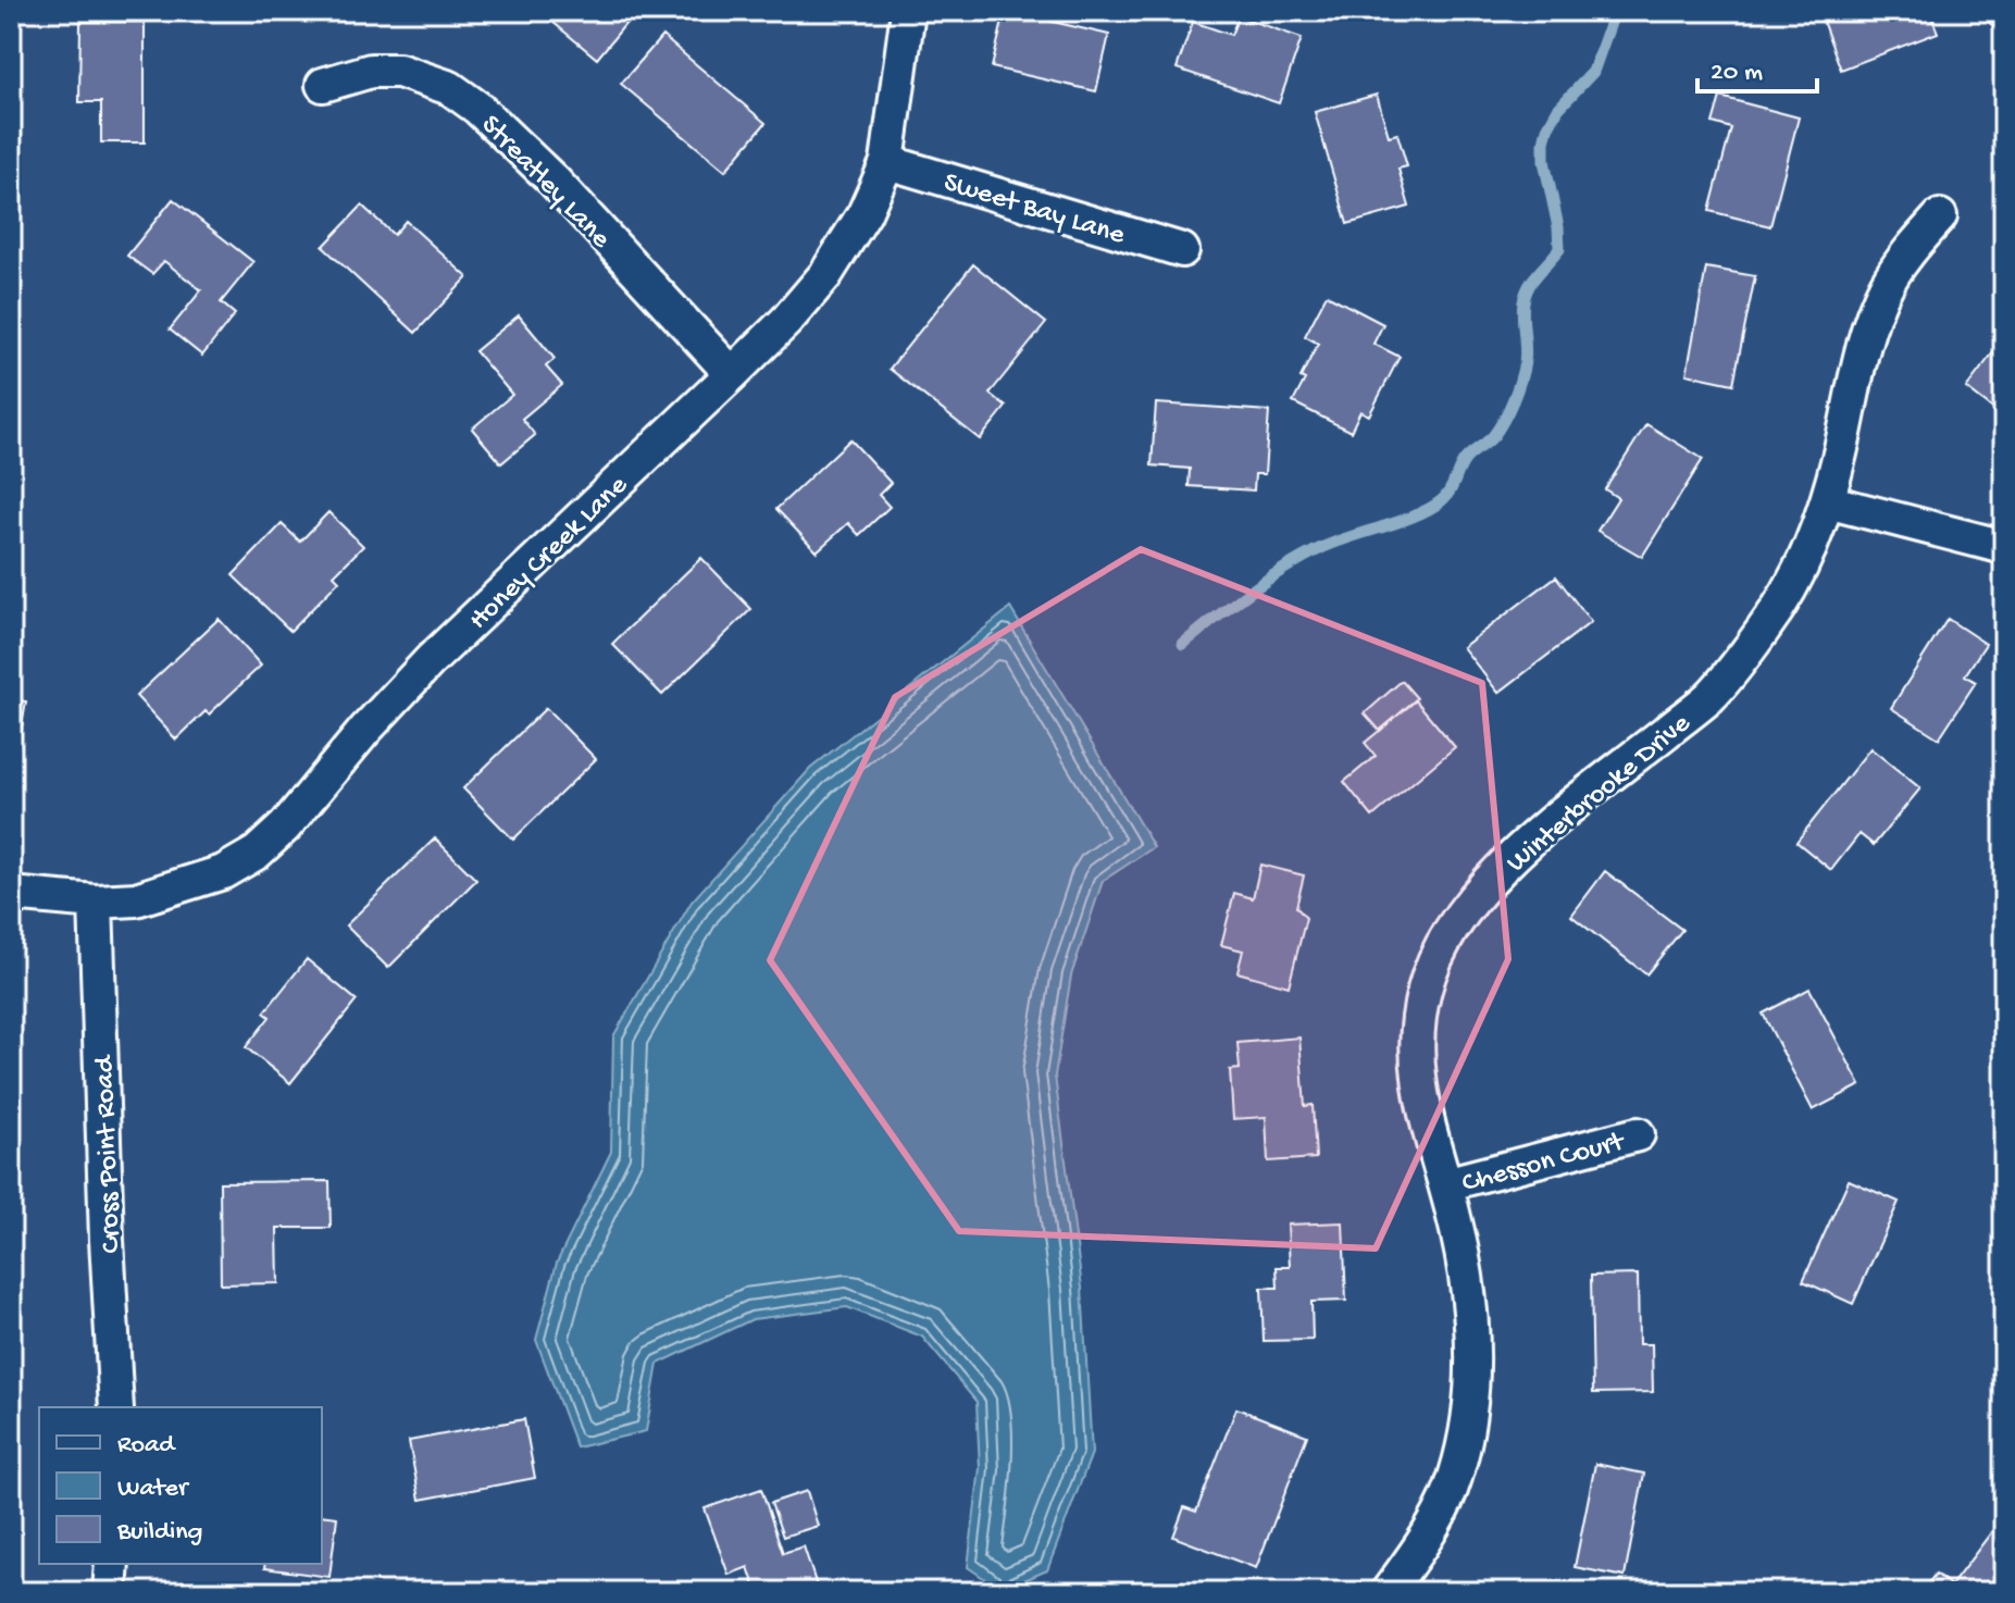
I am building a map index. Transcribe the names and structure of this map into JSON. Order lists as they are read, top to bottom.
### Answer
{
  "streets": {
    "street": [
      "Streatley Lane",
      "Sweet Bay Lane",
      "Honey Creek Lane",
      "Winterbrooke Drive",
      "Cross Point Road",
      "Chesson Court"
    ]
  },
  "crossings": [
    ["Streatley Lane", "Honey Creek Lane"],
    ["Sweet Bay Lane", "Honey Creek Lane"],
    ["Honey Creek Lane", "Cross Point Road"],
    ["Winterbrooke Drive", "Chesson Court"]
  ],
  "legend": ["Road", "Water", "Building"],
  "scale_bar": "20 m"
}
